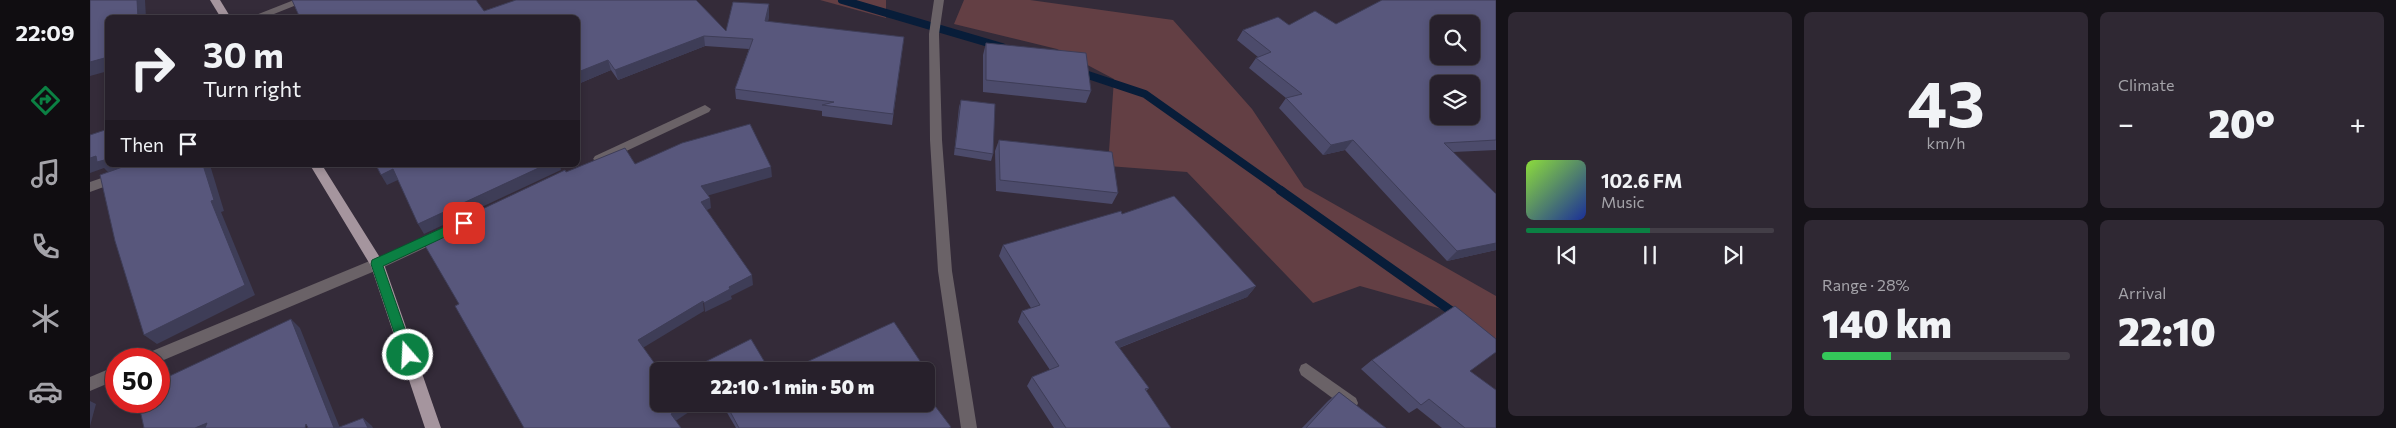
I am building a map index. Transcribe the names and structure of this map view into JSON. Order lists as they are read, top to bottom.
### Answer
{
  "page": {
    "tabs": "22:09",
    "tile": [
      ["43", "km/h"],
      "Climate",
      ["Range · 28%", "140 km"],
      ["Arrival", "22:10"]
    ],
    "turn": ["30 m", "Turn right"],
    "heat": ["−", "20°", "+"],
    "then": "Then",
    "song": ["102.6 FM", "Music"],
    "limit": "50",
    "trip": "22:10 · 1 min · 50 m"
  }
}
